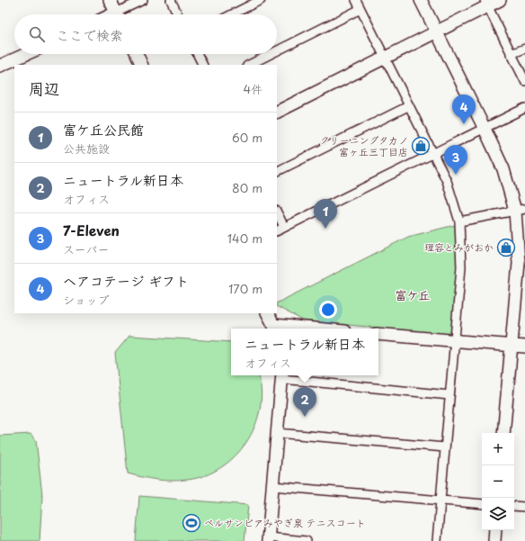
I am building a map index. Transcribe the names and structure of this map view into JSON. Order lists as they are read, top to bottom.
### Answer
{
  "districts": ["富ケ丘"],
  "places": {
    "shop": ["クリーニングタカノ 富ヶ丘三丁目店", "理容とみがおか"],
    "sports": ["ベルサンピアみやぎ泉 テニスコート"]
  },
  "page": {
    "search": "ここで検索",
    "heading": ["周辺", "4件"],
    "pins": [
      "4",
      "3",
      "1",
      "2"
    ],
    "list": [
      {
        "mark": "1",
        "name": "富ケ丘公民館",
        "note": "公共施設",
        "value": "60 m"
      },
      {
        "mark": "2",
        "name": "ニュートラル新日本",
        "note": "オフィス",
        "value": "80 m"
      },
      {
        "mark": "3",
        "name": "7-Eleven",
        "note": "スーパー",
        "value": "140 m"
      },
      {
        "mark": "4",
        "name": "ヘアコテージ ギフト",
        "note": "ショップ",
        "value": "170 m"
      }
    ],
    "popup": ["ニュートラル新日本", "オフィス"],
    "map_buttons": ["+", "−"]
  }
}
